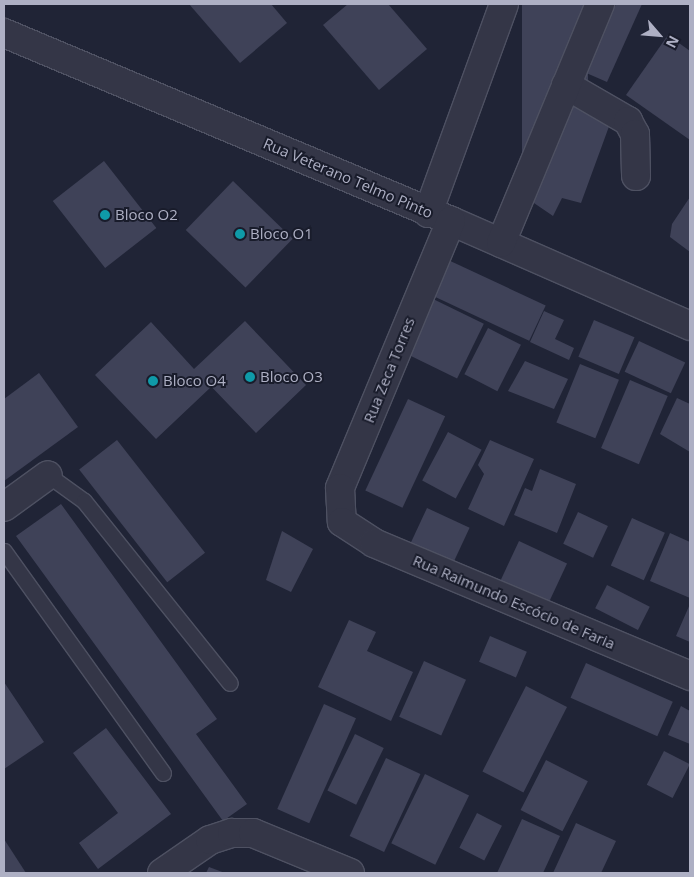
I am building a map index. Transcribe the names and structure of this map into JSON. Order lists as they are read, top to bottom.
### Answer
{
  "streets": {
    "street": ["Rua Veterano Telmo Pinto", "Rua Zeca Torres", "Rua Raimundo Escócio de Faria"]
  },
  "crossings": [
    ["Rua Veterano Telmo Pinto", "Rua Zeca Torres"],
    ["Rua Zeca Torres", "Rua Raimundo Escócio de Faria"]
  ],
  "places": [
    "Bloco O2",
    "Bloco O1",
    "Bloco O3",
    "Bloco O4"
  ],
  "north": "bottom right"
}
